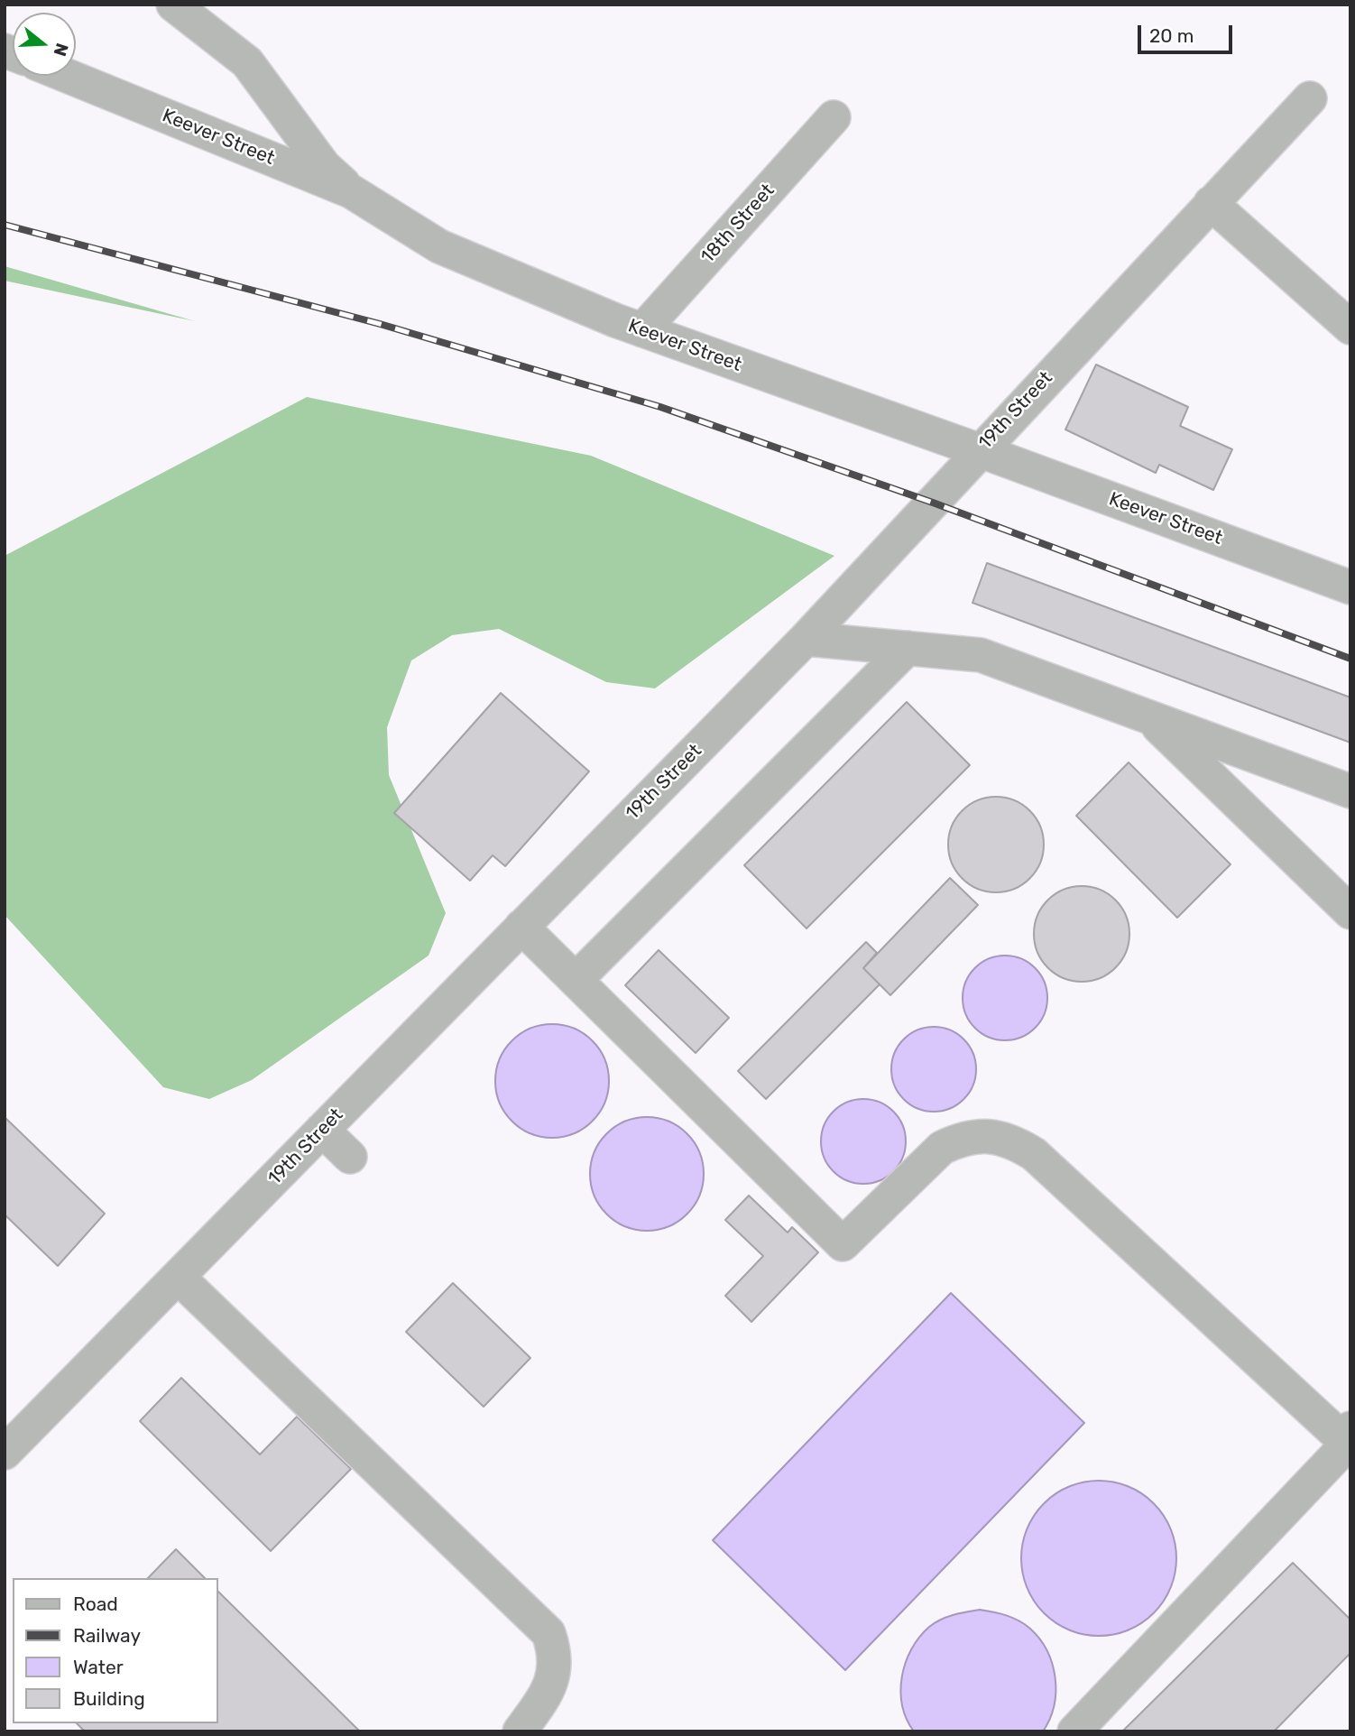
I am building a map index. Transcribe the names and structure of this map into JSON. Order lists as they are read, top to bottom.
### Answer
{
  "streets": {
    "street": ["Keever Street", "18th Street", "19th Street"]
  },
  "crossings": [
    ["Keever Street", "18th Street"],
    ["Keever Street", "19th Street"]
  ],
  "legend": [
    "Road",
    "Railway",
    "Water",
    "Building"
  ],
  "scale_bar": "20 m",
  "north": "right"
}
